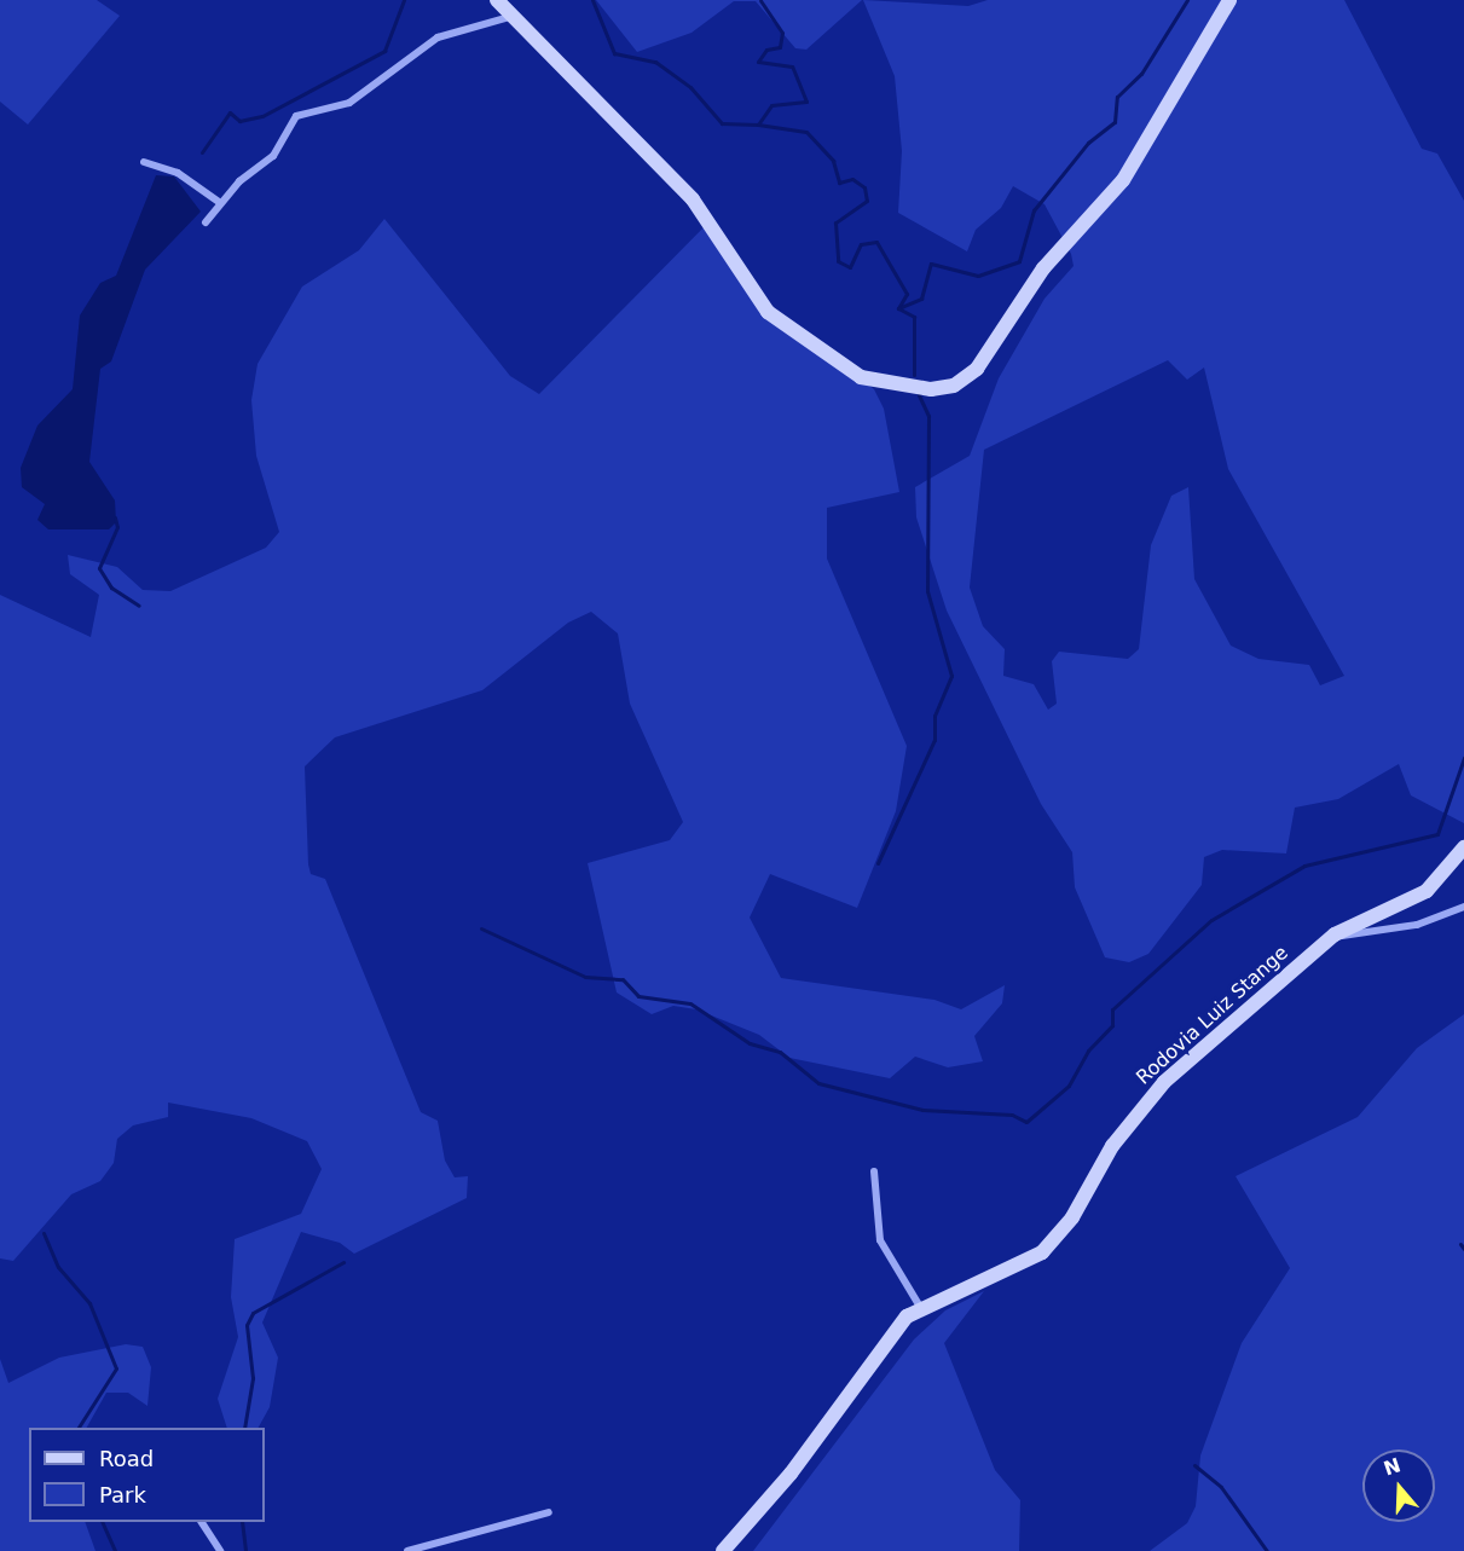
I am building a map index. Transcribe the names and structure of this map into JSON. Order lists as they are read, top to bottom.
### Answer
{
  "streets": {
    "street": ["Rodovia Luiz Stange"]
  },
  "legend": ["Road", "Park"],
  "north": "top"
}
